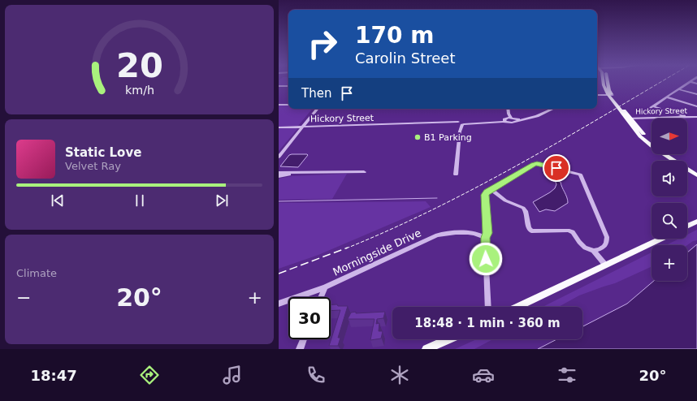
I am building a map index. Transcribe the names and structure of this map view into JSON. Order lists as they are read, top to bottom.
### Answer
{
  "streets": {
    "street": ["Hickory Street", "Morningside Drive"]
  },
  "places": ["B1 Parking"],
  "north": "right",
  "page": {
    "turn": ["170 m", "Carolin Street"],
    "then": "Then",
    "map_buttons": "+",
    "song": ["Static Love", "Velvet Ray"],
    "tile": "Climate",
    "heat": ["−", "20°", "+"],
    "limit": "30",
    "trip": "18:48 · 1 min · 360 m",
    "tabs": ["18:47", "20°"],
    "gauge": ["20", "km/h"]
  }
}
